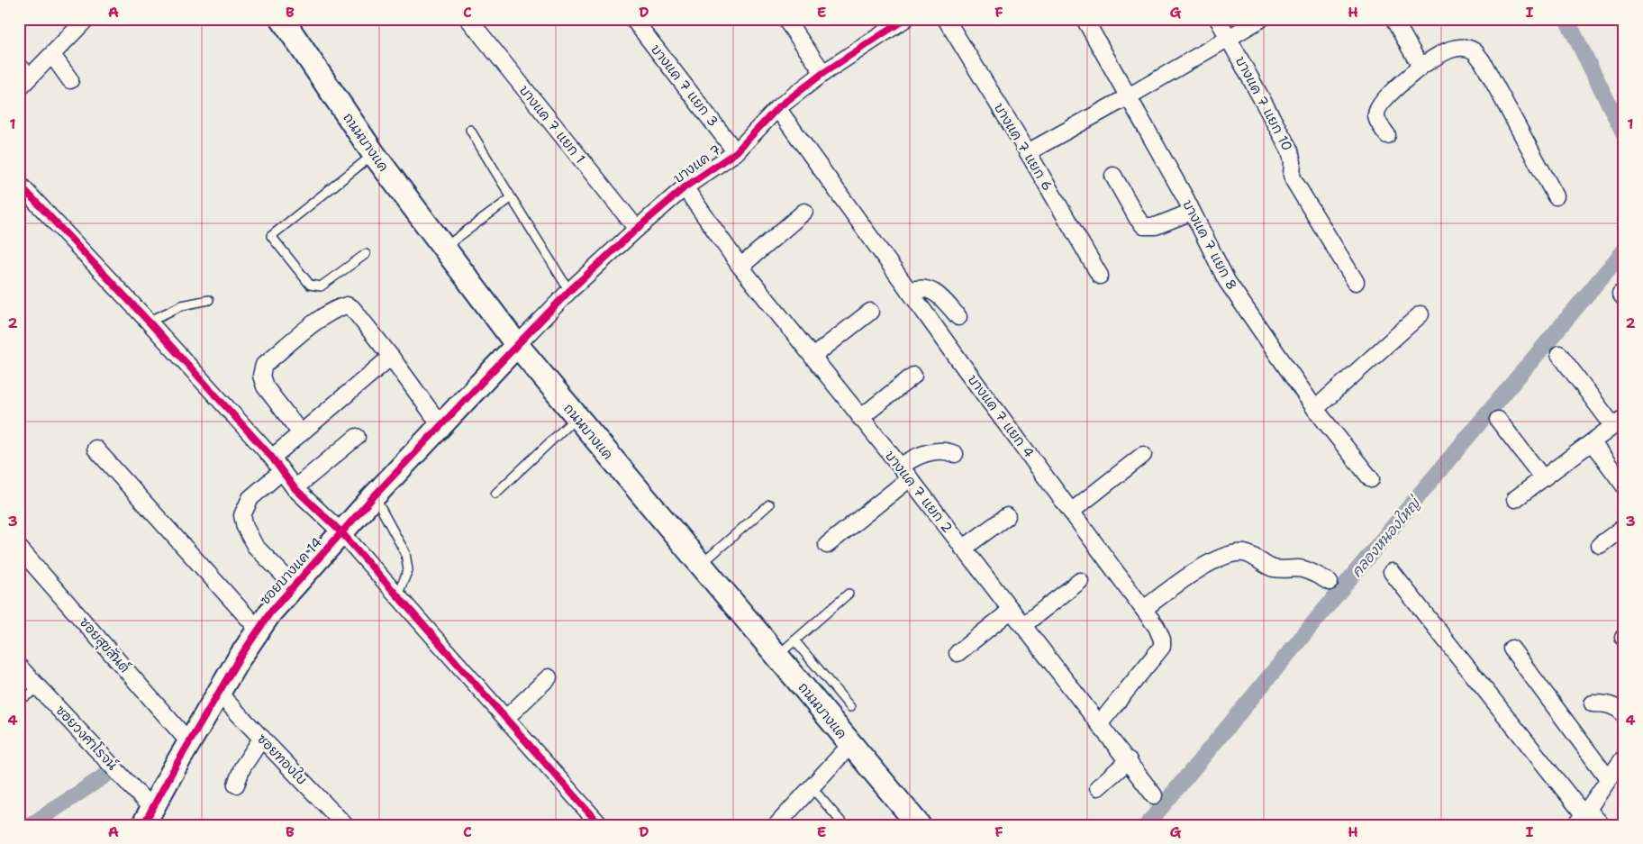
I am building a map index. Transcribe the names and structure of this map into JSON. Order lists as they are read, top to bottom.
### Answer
{
  "streets": {
    "main road": ["ถนนบางแค", "ซอยบางแค 14"],
    "street": [
      "บางแค 7 แยก 3",
      "บางแค 7 แยก 10",
      "บางแค 7 แยก 1",
      "บางแค 7 แยก 6",
      "บางแค 7",
      "บางแค 7 แยก 8",
      "บางแค 7 แยก 4",
      "บางแค 7 แยก 2",
      "ซอยสุขสันต์",
      "ซอยวงศาโรจน์",
      "ซอยทองใบ"
    ]
  },
  "crossings": [
    ["บางแค 7 แยก 3", "บางแค 7"],
    ["บางแค 7 แยก 1", "บางแค 7"],
    ["ถนนบางแค", "บางแค 7"],
    ["ถนนบางแค", "ซอยบางแค 14"],
    ["บางแค 7", "บางแค 7 แยก 4"],
    ["บางแค 7", "บางแค 7 แยก 2"],
    ["บางแค 7", "ซอยบางแค 14"],
    ["บางแค 7 แยก 4", "บางแค 7 แยก 2"],
    ["ซอยบางแค 14", "ซอยสุขสันต์"],
    ["ซอยบางแค 14", "ซอยวงศาโรจน์"],
    ["ซอยบางแค 14", "ซอยทองใบ"]
  ],
  "water": ["คลองหนองใหญ่"],
  "grid": {
    "columns": [
      "A",
      "B",
      "C",
      "D",
      "E",
      "F",
      "G",
      "H",
      "I"
    ],
    "rows": [
      "1",
      "2",
      "3",
      "4"
    ]
  }
}
